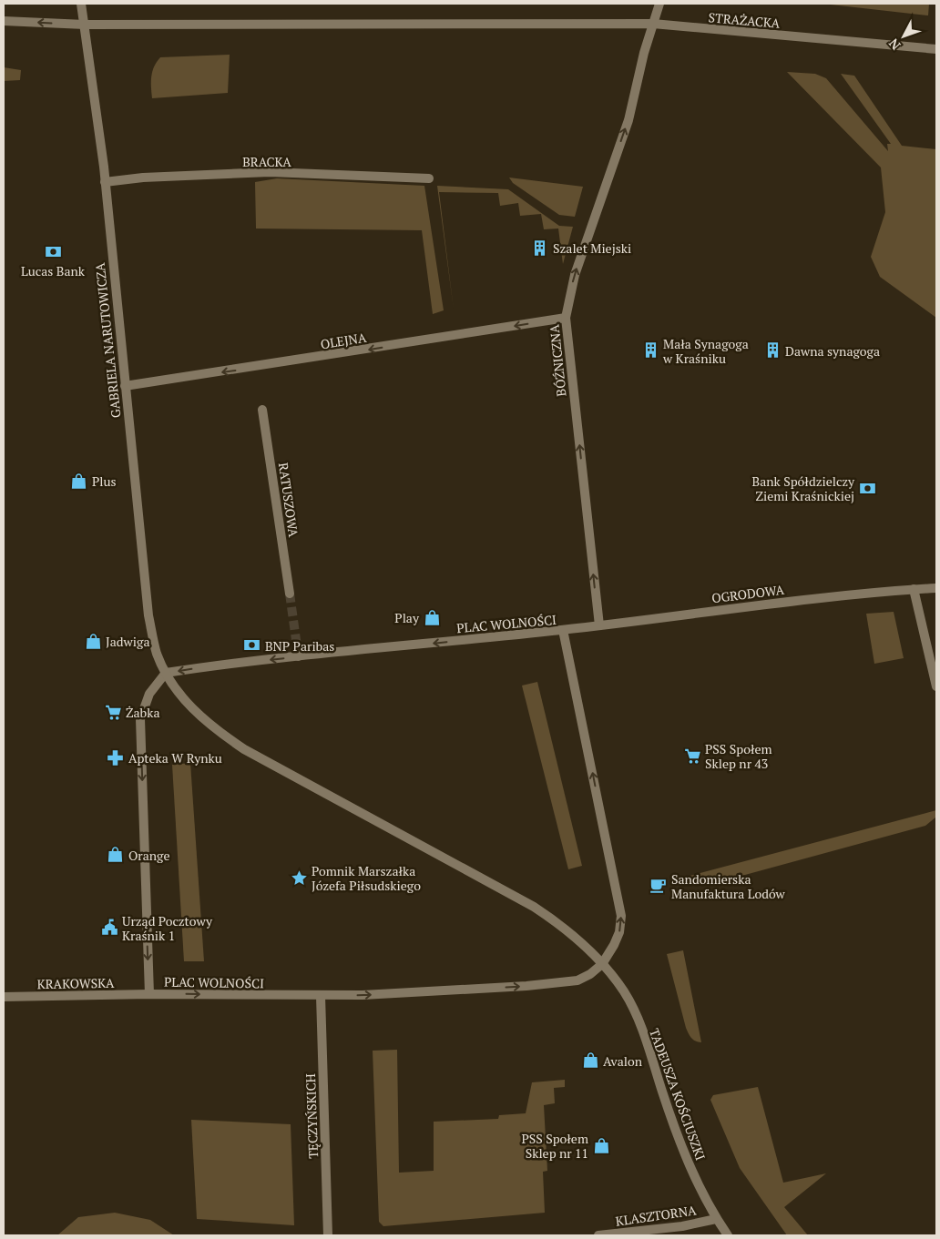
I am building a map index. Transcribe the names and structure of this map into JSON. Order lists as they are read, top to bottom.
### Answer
{
  "streets": {
    "street": [
      "STRAŻACKA",
      "BRACKA",
      "GABRIELA NARUTOWICZA",
      "OLEJNA",
      "BÓŹNICZNA",
      "RATUSZOWA",
      "OGRODOWA",
      "PLAC WOLNOŚCI",
      "KRAKOWSKA",
      "TADEUSZA KOŚCIUSZKI",
      "TĘCZYŃSKICH",
      "KLASZTORNA"
    ]
  },
  "crossings": [
    ["STRAŻACKA", "GABRIELA NARUTOWICZA"],
    ["STRAŻACKA", "BÓŹNICZNA"],
    ["BRACKA", "GABRIELA NARUTOWICZA"],
    ["GABRIELA NARUTOWICZA", "OLEJNA"],
    ["GABRIELA NARUTOWICZA", "PLAC WOLNOŚCI"],
    ["OLEJNA", "BÓŹNICZNA"],
    ["BÓŹNICZNA", "OGRODOWA"],
    ["OGRODOWA", "PLAC WOLNOŚCI"],
    ["PLAC WOLNOŚCI", "KRAKOWSKA"],
    ["PLAC WOLNOŚCI", "TADEUSZA KOŚCIUSZKI"],
    ["PLAC WOLNOŚCI", "TĘCZYŃSKICH"],
    ["TADEUSZA KOŚCIUSZKI", "KLASZTORNA"]
  ],
  "one_way": ["OLEJNA", "BÓŹNICZNA"],
  "places": {
    "building": ["Szalet Miejski", "Mała Synagoga w Kraśniku", "Dawna synagoga"],
    "bank": ["Lucas Bank", "Bank Spółdzielczy Ziemi Kraśnickiej", "BNP Paribas"],
    "shop": [
      "Plus",
      "Play",
      "Jadwiga",
      "Orange",
      "Avalon",
      "PSS Społem Sklep nr 11"
    ],
    "supermarket": ["Żabka", "PSS Społem Sklep nr 43"],
    "pharmacy": ["Apteka W Rynku"],
    "place": ["Pomnik Marszałka Józefa Piłsudskiego"],
    "cafe": ["Sandomierska Manufaktura Lodów"],
    "public building": ["Urząd Pocztowy Kraśnik 1"]
  },
  "north": "bottom left"
}
